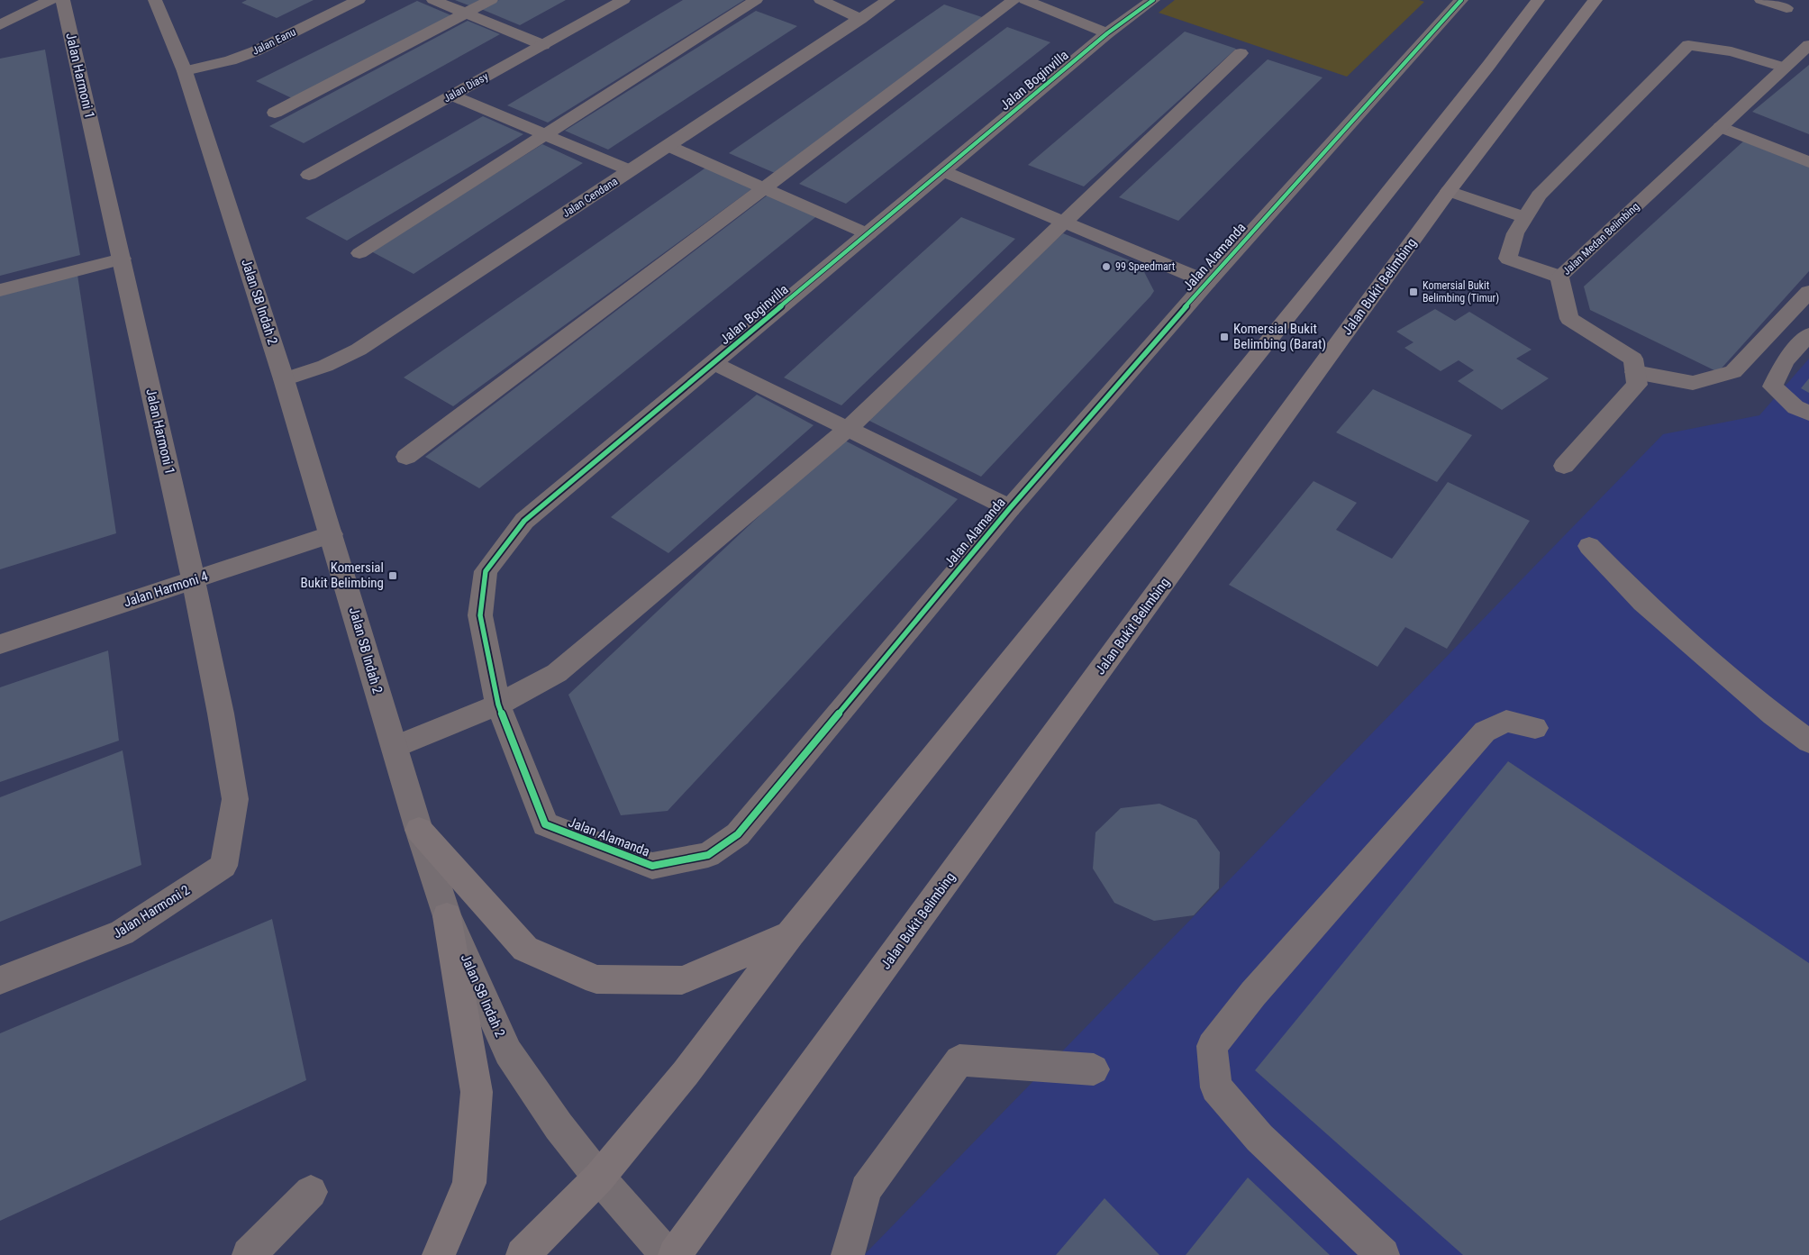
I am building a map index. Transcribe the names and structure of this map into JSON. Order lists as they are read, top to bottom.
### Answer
{
  "streets": {
    "main road": ["Jalan Bukit Belimbing"],
    "street": [
      "Jalan Eanu",
      "Jalan Harmoni 1",
      "Jalan Boginvilla",
      "Jalan Diasy",
      "Jalan Cendana",
      "Jalan Medan Belimbing",
      "Jalan Alamanda",
      "Jalan SB Indah 2",
      "Jalan Harmoni 4",
      "Jalan Harmoni 2"
    ]
  },
  "crossings": [
    ["Jalan Eanu", "Jalan SB Indah 2"],
    ["Jalan Harmoni 1", "Jalan Harmoni 4"],
    ["Jalan Harmoni 1", "Jalan Harmoni 2"],
    ["Jalan Boginvilla", "Jalan Alamanda"],
    ["Jalan Cendana", "Jalan SB Indah 2"],
    ["Jalan SB Indah 2", "Jalan Harmoni 4"]
  ],
  "places": {
    "other": ["99 Speedmart"],
    "transit": ["Komersial Bukit Belimbing (Timur)", "Komersial Bukit Belimbing (Barat)", "Komersial Bukit Belimbing"]
  }
}
